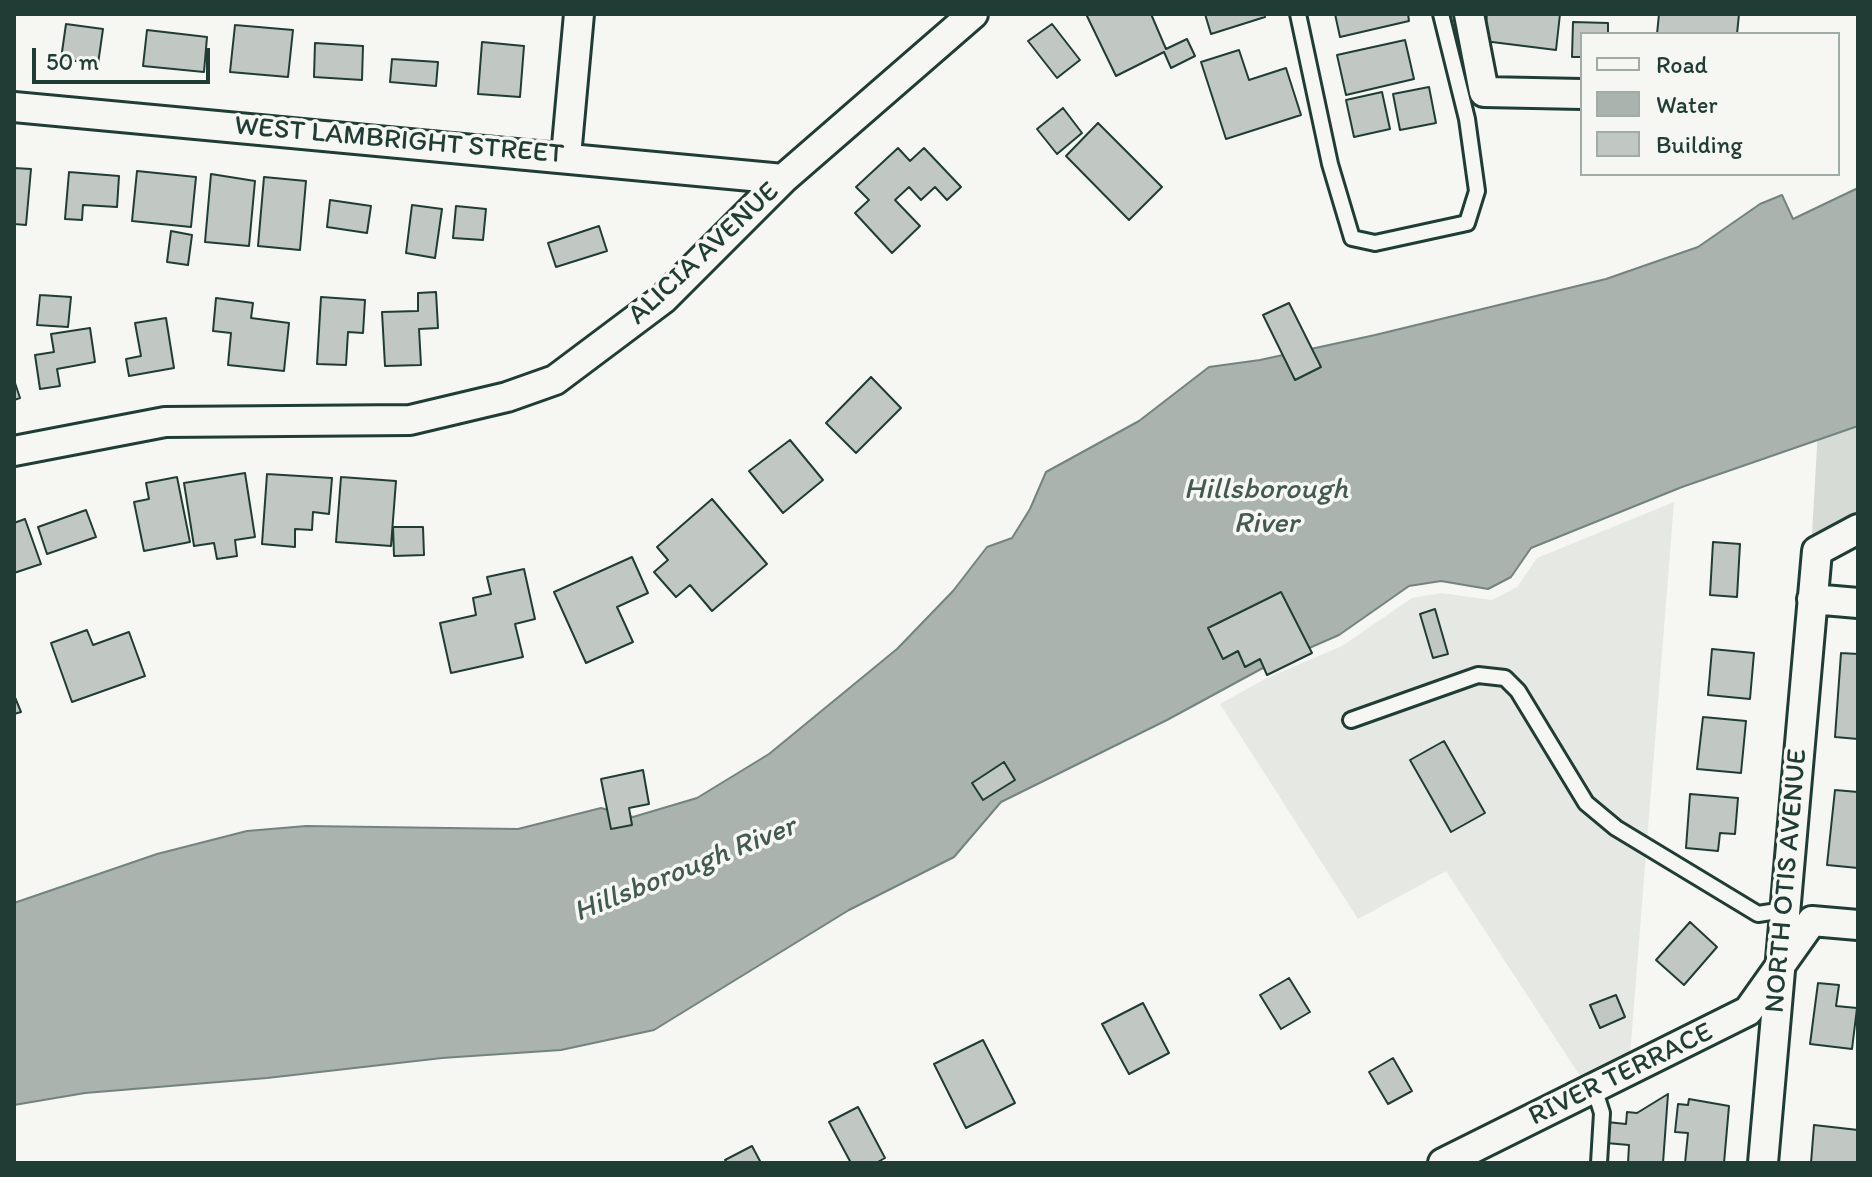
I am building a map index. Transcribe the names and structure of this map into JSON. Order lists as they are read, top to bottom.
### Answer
{
  "streets": {
    "street": [
      "WEST LAMBRIGHT STREET",
      "ALICIA AVENUE",
      "NORTH OTIS AVENUE",
      "RIVER TERRACE"
    ]
  },
  "crossings": [
    ["WEST LAMBRIGHT STREET", "ALICIA AVENUE"],
    ["NORTH OTIS AVENUE", "RIVER TERRACE"]
  ],
  "water": ["Hillsborough River"],
  "legend": ["Road", "Water", "Building"],
  "scale_bar": "50 m"
}
